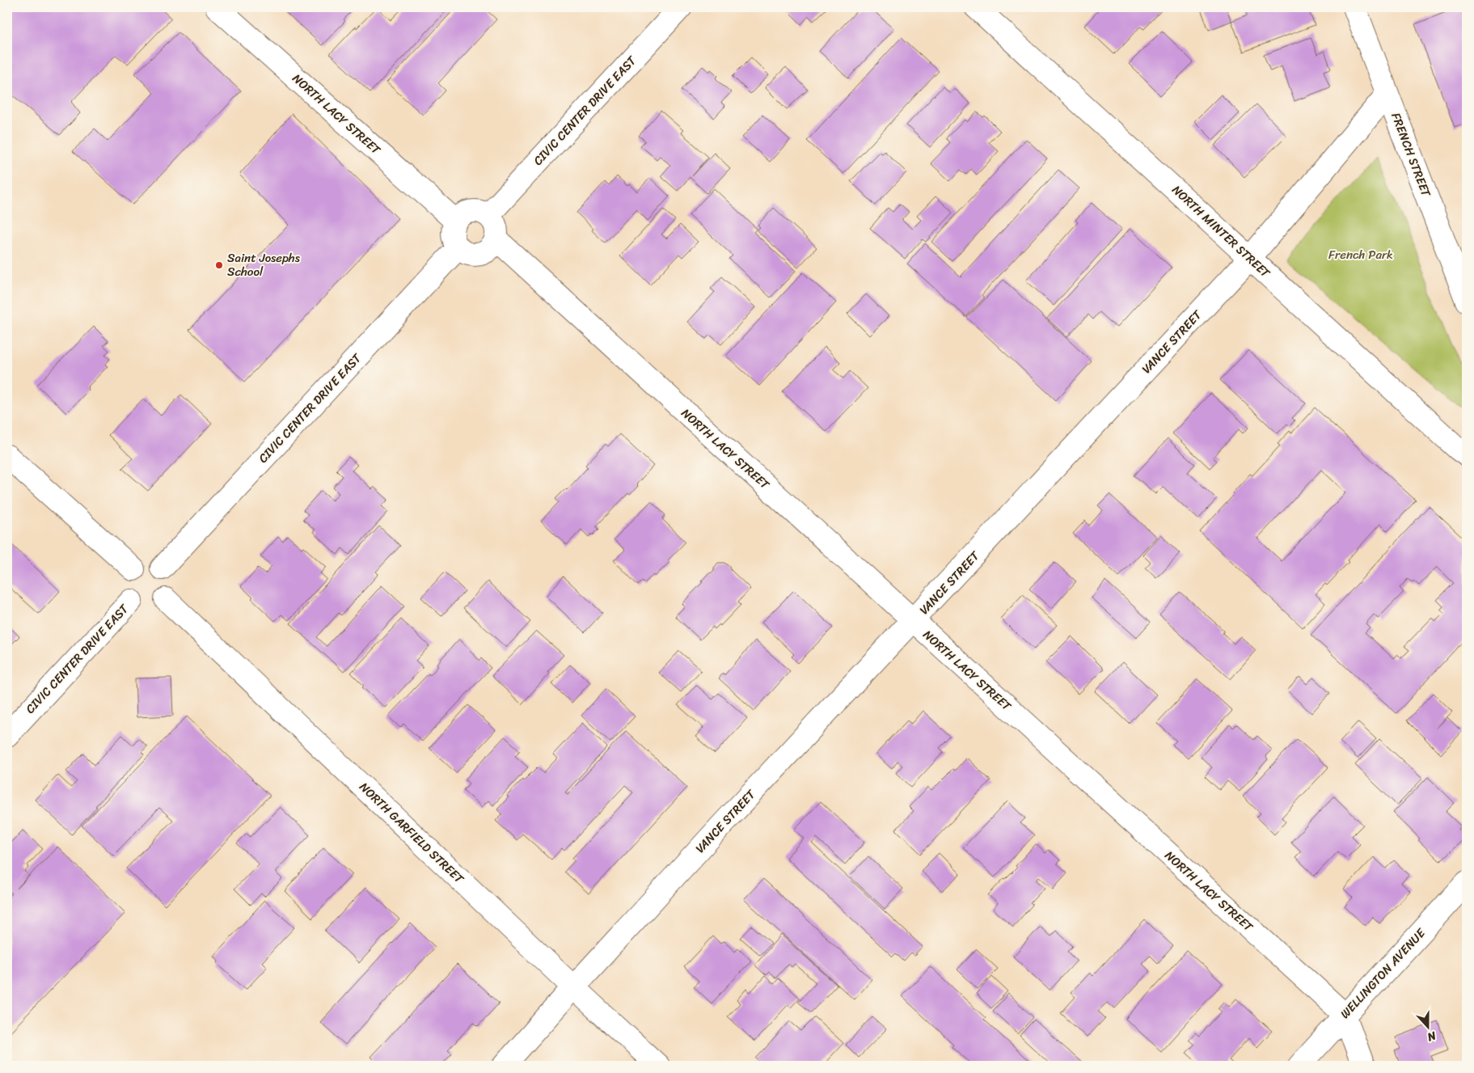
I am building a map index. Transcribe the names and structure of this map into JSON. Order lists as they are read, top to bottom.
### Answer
{
  "streets": {
    "street": [
      "CIVIC CENTER DRIVE EAST",
      "NORTH LACY STREET",
      "FRENCH STREET",
      "NORTH MINTER STREET",
      "VANCE STREET",
      "NORTH GARFIELD STREET",
      "WELLINGTON AVENUE"
    ]
  },
  "crossings": [
    ["CIVIC CENTER DRIVE EAST", "NORTH LACY STREET"],
    ["CIVIC CENTER DRIVE EAST", "NORTH GARFIELD STREET"],
    ["NORTH LACY STREET", "VANCE STREET"],
    ["NORTH LACY STREET", "WELLINGTON AVENUE"],
    ["FRENCH STREET", "VANCE STREET"],
    ["NORTH MINTER STREET", "VANCE STREET"],
    ["VANCE STREET", "NORTH GARFIELD STREET"]
  ],
  "parks": ["French Park"],
  "places": ["Saint Josephs School"],
  "north": "bottom"
}
